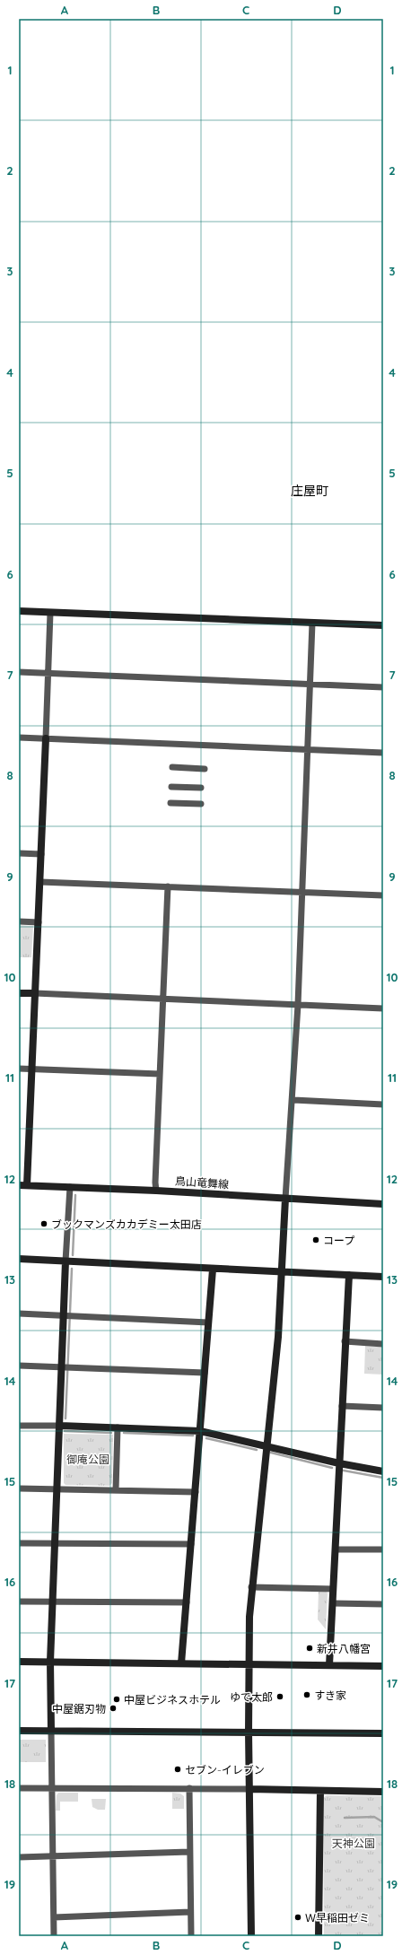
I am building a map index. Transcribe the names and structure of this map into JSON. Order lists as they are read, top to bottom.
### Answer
{
  "streets": {
    "street": ["鳥山竜舞線"]
  },
  "districts": ["庄屋町"],
  "parks": ["御庵公園", "天神公園"],
  "places": [
    "ブックマンズカカデミー太田店",
    "コープ",
    "新井八幡宮",
    "すき家",
    "ゆで太郎",
    "中屋ビジネスホテル",
    "中屋鋸刃物",
    "セブン-イレブン",
    "Ｗ早稲田ゼミ"
  ],
  "grid": {
    "columns": [
      "A",
      "B",
      "C",
      "D"
    ],
    "rows": [
      "1",
      "2",
      "3",
      "4",
      "5",
      "6",
      "7",
      "8",
      "9",
      "10",
      "11",
      "12",
      "13",
      "14",
      "15",
      "16",
      "17",
      "18",
      "19"
    ]
  }
}
